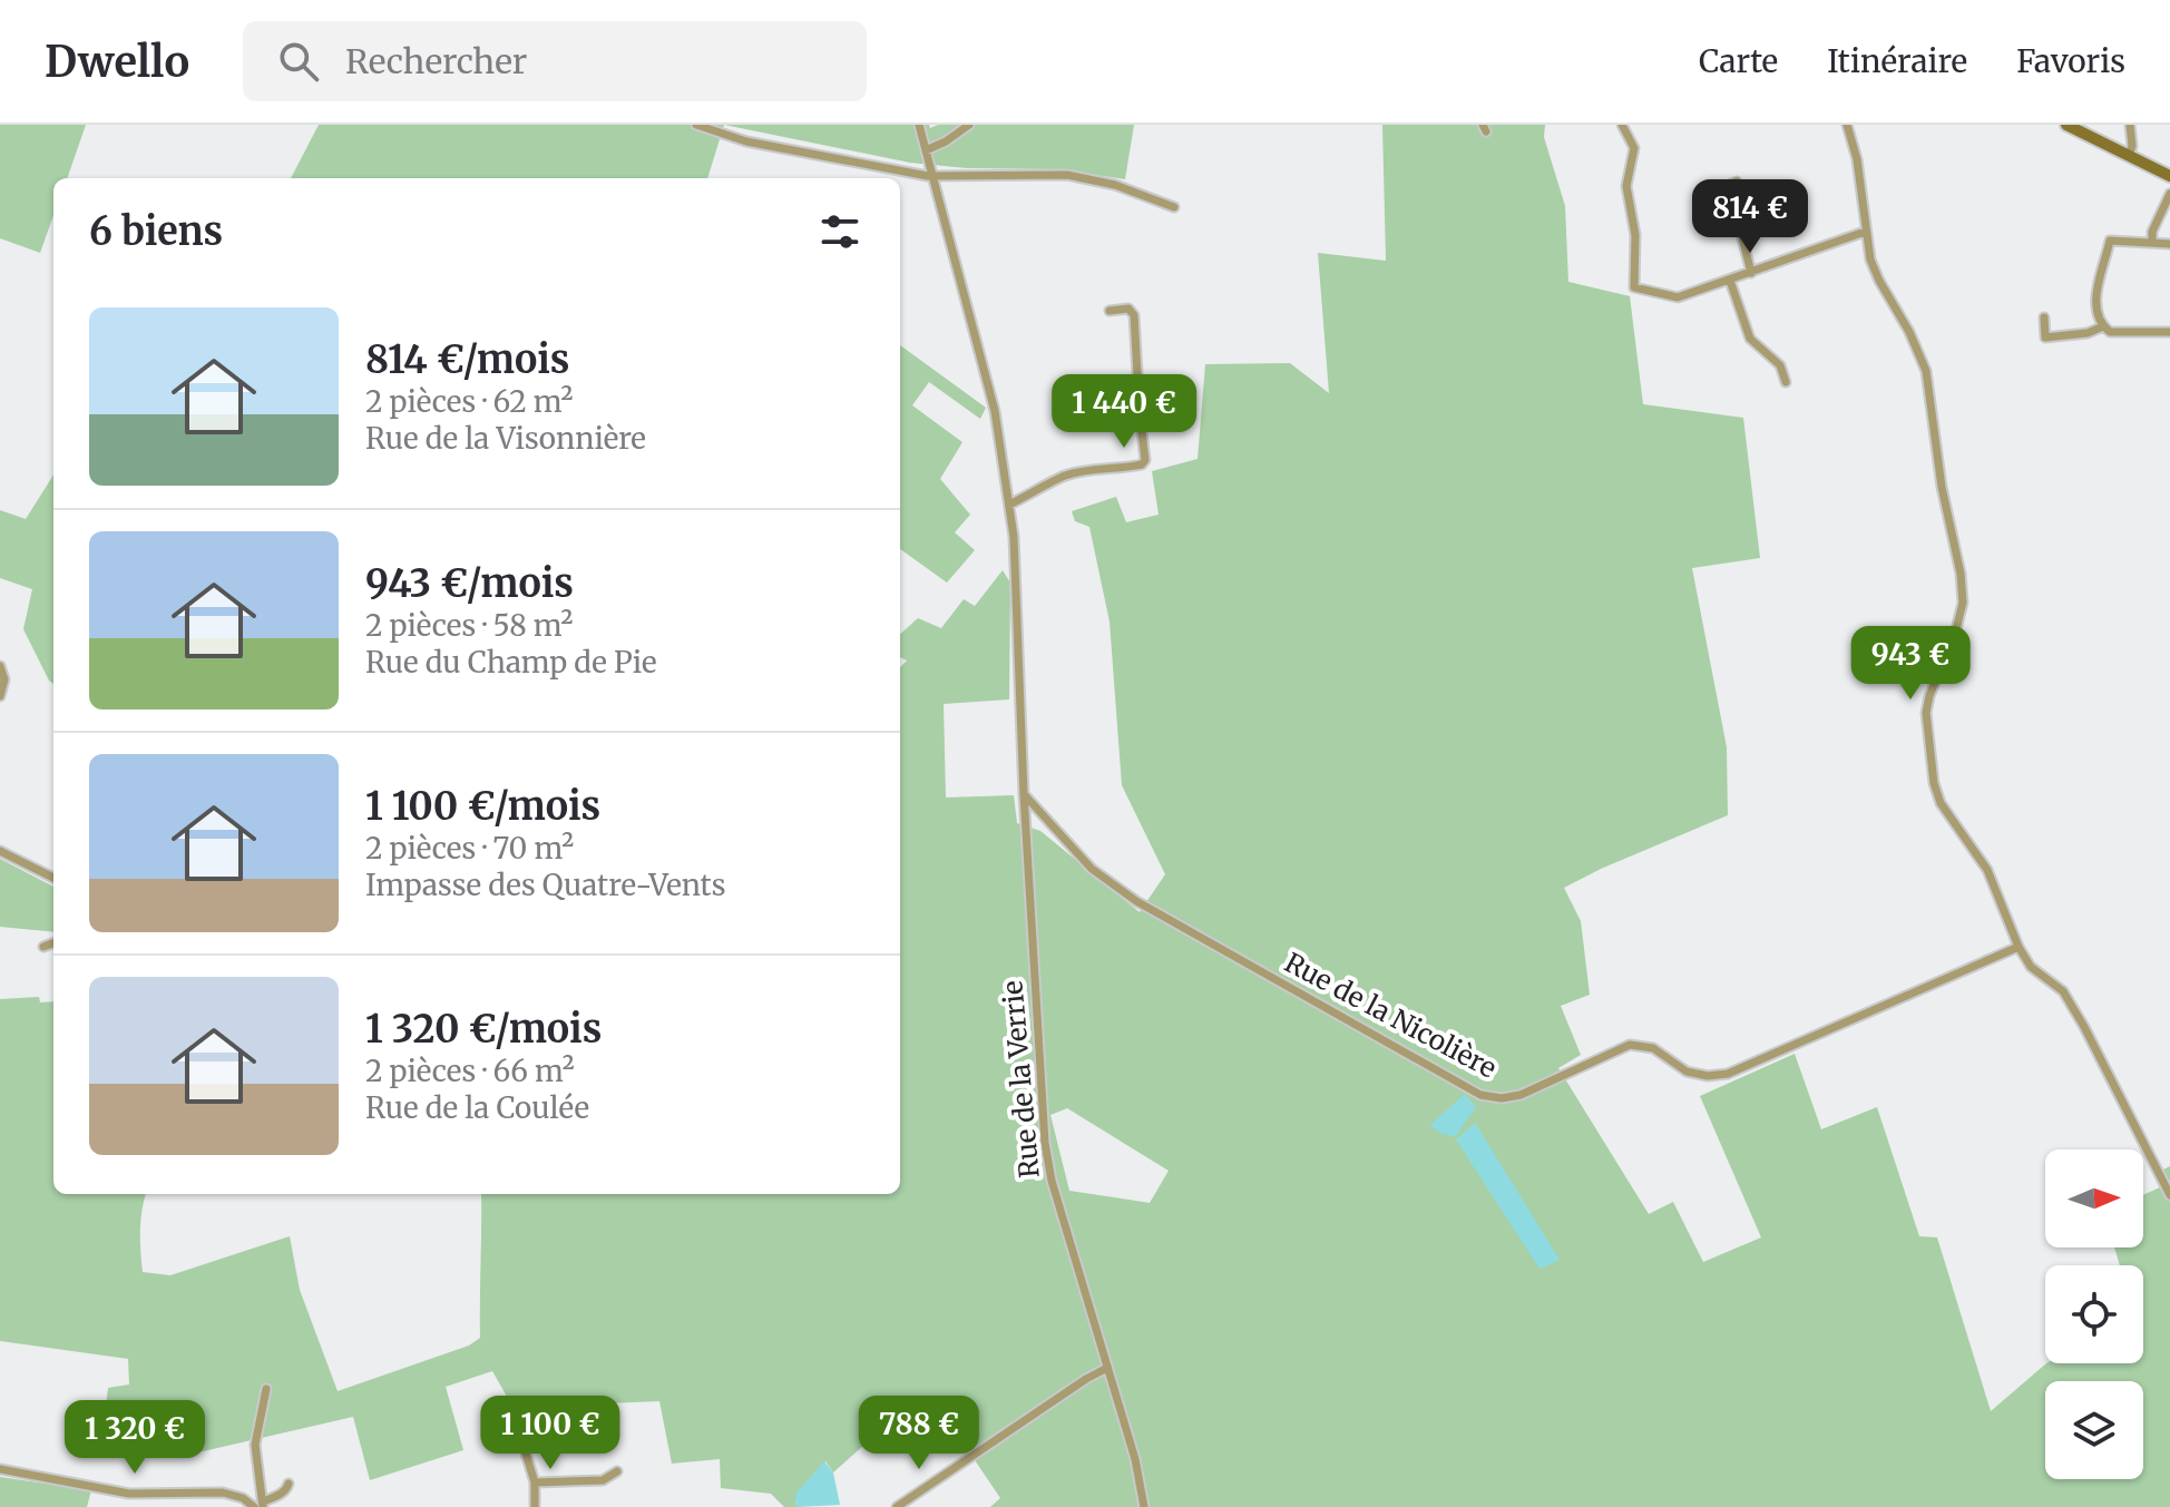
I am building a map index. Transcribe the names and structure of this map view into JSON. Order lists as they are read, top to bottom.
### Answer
{
  "streets": {
    "street": ["Rue de la Nicolière", "Rue de la Verrie"]
  },
  "crossings": [
    ["Rue de la Nicolière", "Rue de la Verrie"]
  ],
  "north": "right",
  "page": {
    "header": "Dwello",
    "search": "Rechercher",
    "nav": ["Carte", "Itinéraire", "Favoris"],
    "heading": "6 biens",
    "price": [
      "814 €",
      "1 440 €",
      "943 €",
      "1 100 €",
      "788 €",
      "1 320 €"
    ],
    "list": [
      {
        "name": "814 €/mois",
        "note": "2 pièces · 62 m² · Rue de la Visonnière"
      },
      {
        "name": "943 €/mois",
        "note": "2 pièces · 58 m² · Rue du Champ de Pie"
      },
      {
        "name": "1 100 €/mois",
        "note": "2 pièces · 70 m² · Impasse des Quatre-Vents"
      },
      {
        "name": "1 320 €/mois",
        "note": "2 pièces · 66 m² · Rue de la Coulée"
      }
    ]
  }
}
